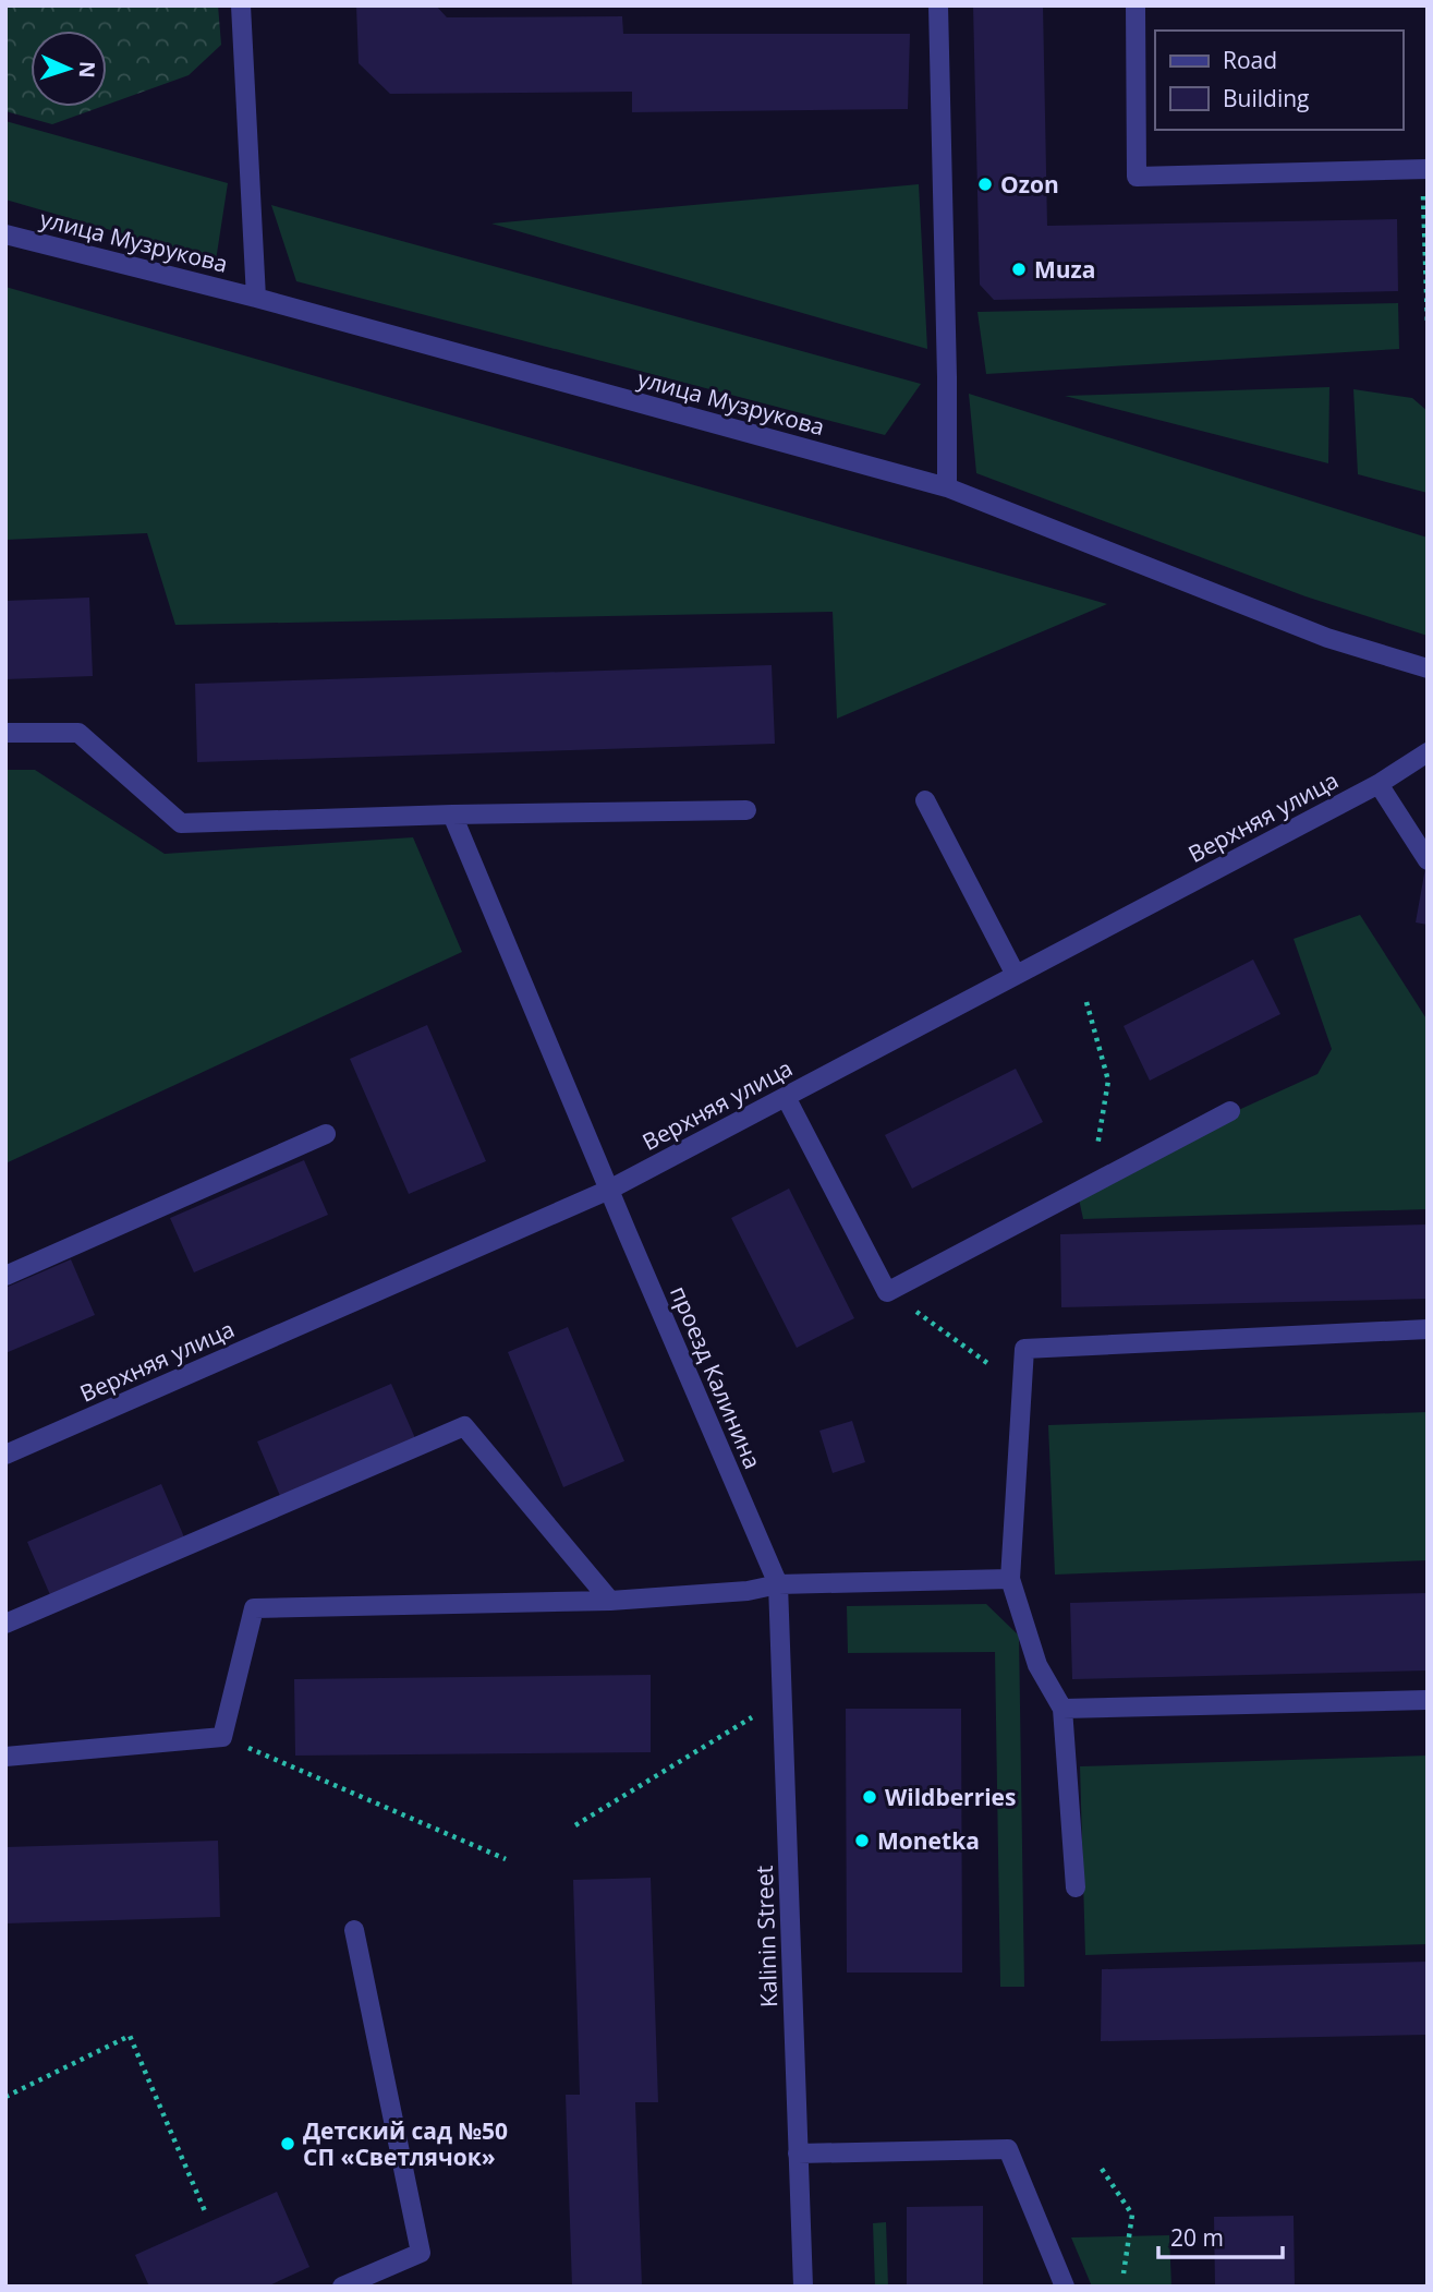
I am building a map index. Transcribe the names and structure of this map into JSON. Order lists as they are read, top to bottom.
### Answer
{
  "streets": {
    "street": [
      "улица Музрукова",
      "Верхняя улица",
      "проезд Калинина",
      "Kalinin Street"
    ]
  },
  "crossings": [
    ["Верхняя улица", "проезд Калинина"],
    ["проезд Калинина", "Kalinin Street"]
  ],
  "places": [
    "Ozon",
    "Muza",
    "Wildberries",
    "Monetka",
    "Детский сад №50 СП «Светлячок»"
  ],
  "legend": ["Road", "Building"],
  "scale_bar": "20 m",
  "north": "right"
}
